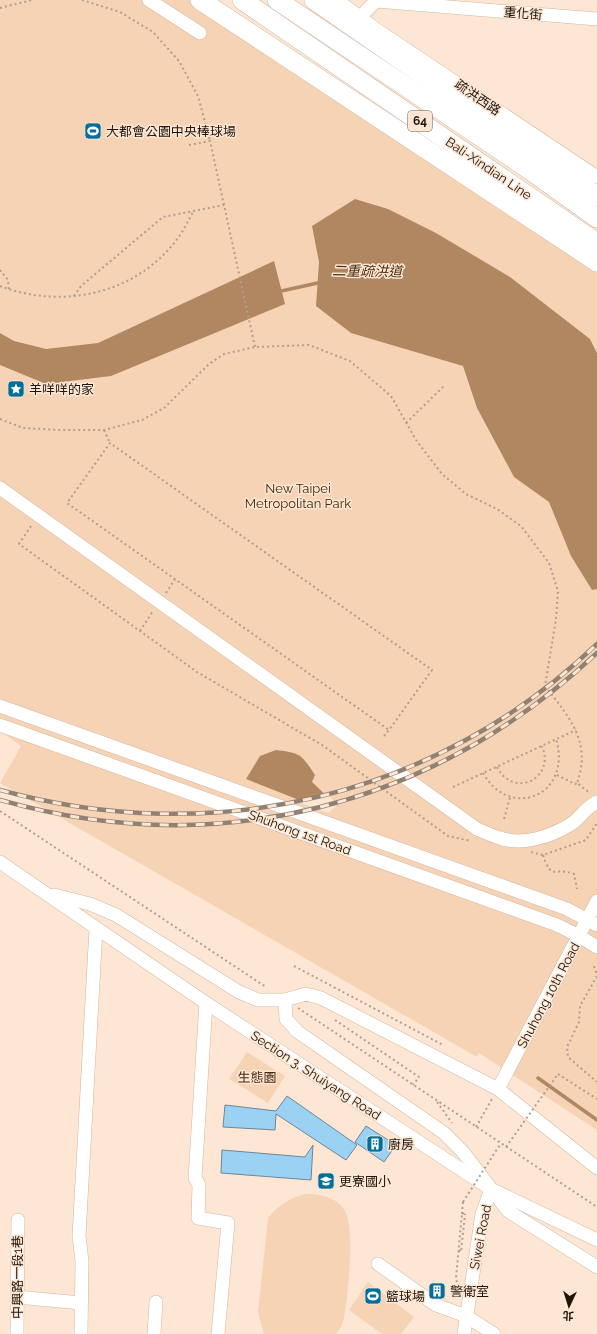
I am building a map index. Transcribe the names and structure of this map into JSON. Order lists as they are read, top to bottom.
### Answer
{
  "streets": {
    "highway": ["64", "Bali-Xindian Line"],
    "street": [
      "重化街",
      "疏洪西路",
      "Shuhong 1st Road",
      "Shuhong 10th Road",
      "Section 3, Shuiyang Road",
      "Siwei Road",
      "中興路一段1巷"
    ]
  },
  "crossings": [
    ["重化街", "疏洪西路"],
    ["Shuhong 1st Road", "Shuhong 10th Road"],
    ["Section 3, Shuiyang Road", "Siwei Road"]
  ],
  "water": ["二重疏洪道"],
  "parks": ["New Taipei Metropolitan Park", "生態園"],
  "places": {
    "sports": ["大都會公園中央棒球場", "籃球場"],
    "place": ["羊咩咩的家"],
    "building": ["廚房", "警衛室"],
    "school or university": ["更寮國小"]
  },
  "north": "bottom"
}
